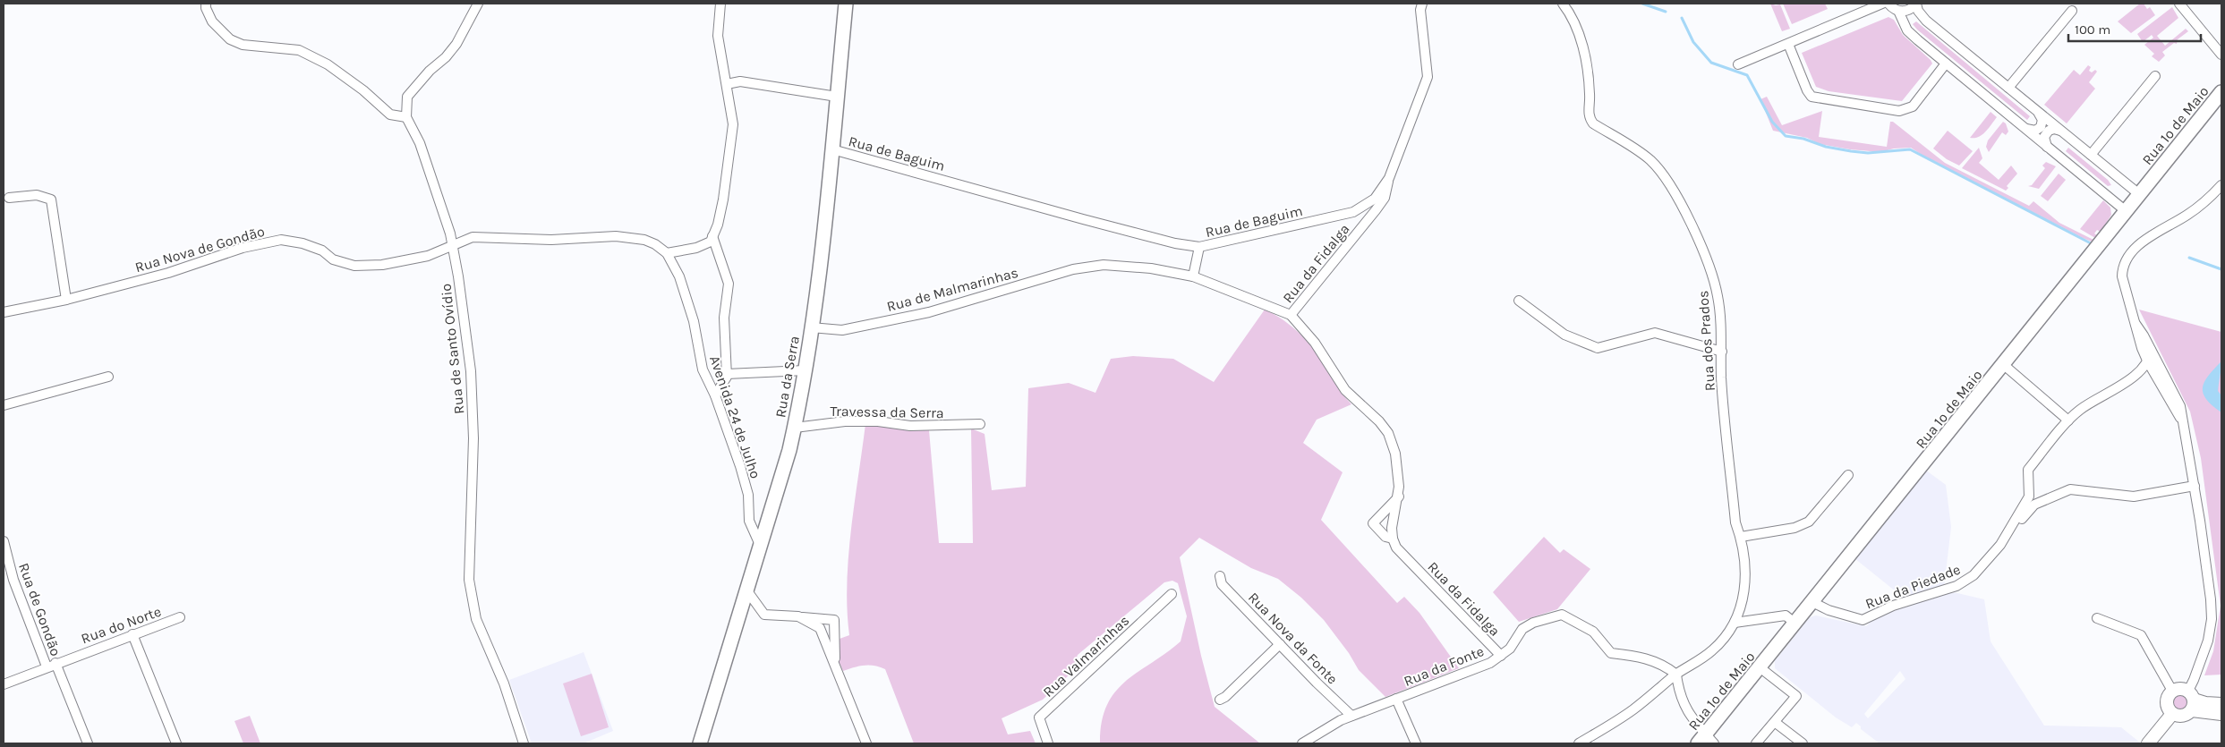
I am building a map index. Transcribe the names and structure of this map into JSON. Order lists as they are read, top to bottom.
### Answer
{
  "streets": {
    "main road": ["Rua 1º de Maio", "Rua da Serra"],
    "street": [
      "Rua de Baguim",
      "Rua Nova de Gondão",
      "Rua da Fidalga",
      "Rua de Malmarinhas",
      "Rua dos Prados",
      "Rua de Santo Ovídio",
      "Travessa da Serra",
      "Avenida 24 de Julho",
      "Rua da Piedade",
      "Rua de Gondão",
      "Rua do Norte",
      "Rua Nova da Fonte",
      "Rua Valmarinhas",
      "Rua da Fonte"
    ]
  },
  "crossings": [
    ["Rua 1º de Maio", "Rua da Piedade"],
    ["Rua de Baguim", "Rua da Fidalga"],
    ["Rua de Baguim", "Rua da Serra"],
    ["Rua Nova de Gondão", "Rua de Santo Ovídio"],
    ["Rua da Fidalga", "Rua de Malmarinhas"],
    ["Rua da Fidalga", "Rua da Fonte"],
    ["Rua de Malmarinhas", "Rua da Serra"],
    ["Rua dos Prados", "Rua da Fonte"],
    ["Rua da Serra", "Travessa da Serra"],
    ["Rua da Serra", "Avenida 24 de Julho"],
    ["Rua de Gondão", "Rua do Norte"],
    ["Rua Nova da Fonte", "Rua da Fonte"]
  ],
  "scale_bar": "100 m"
}
